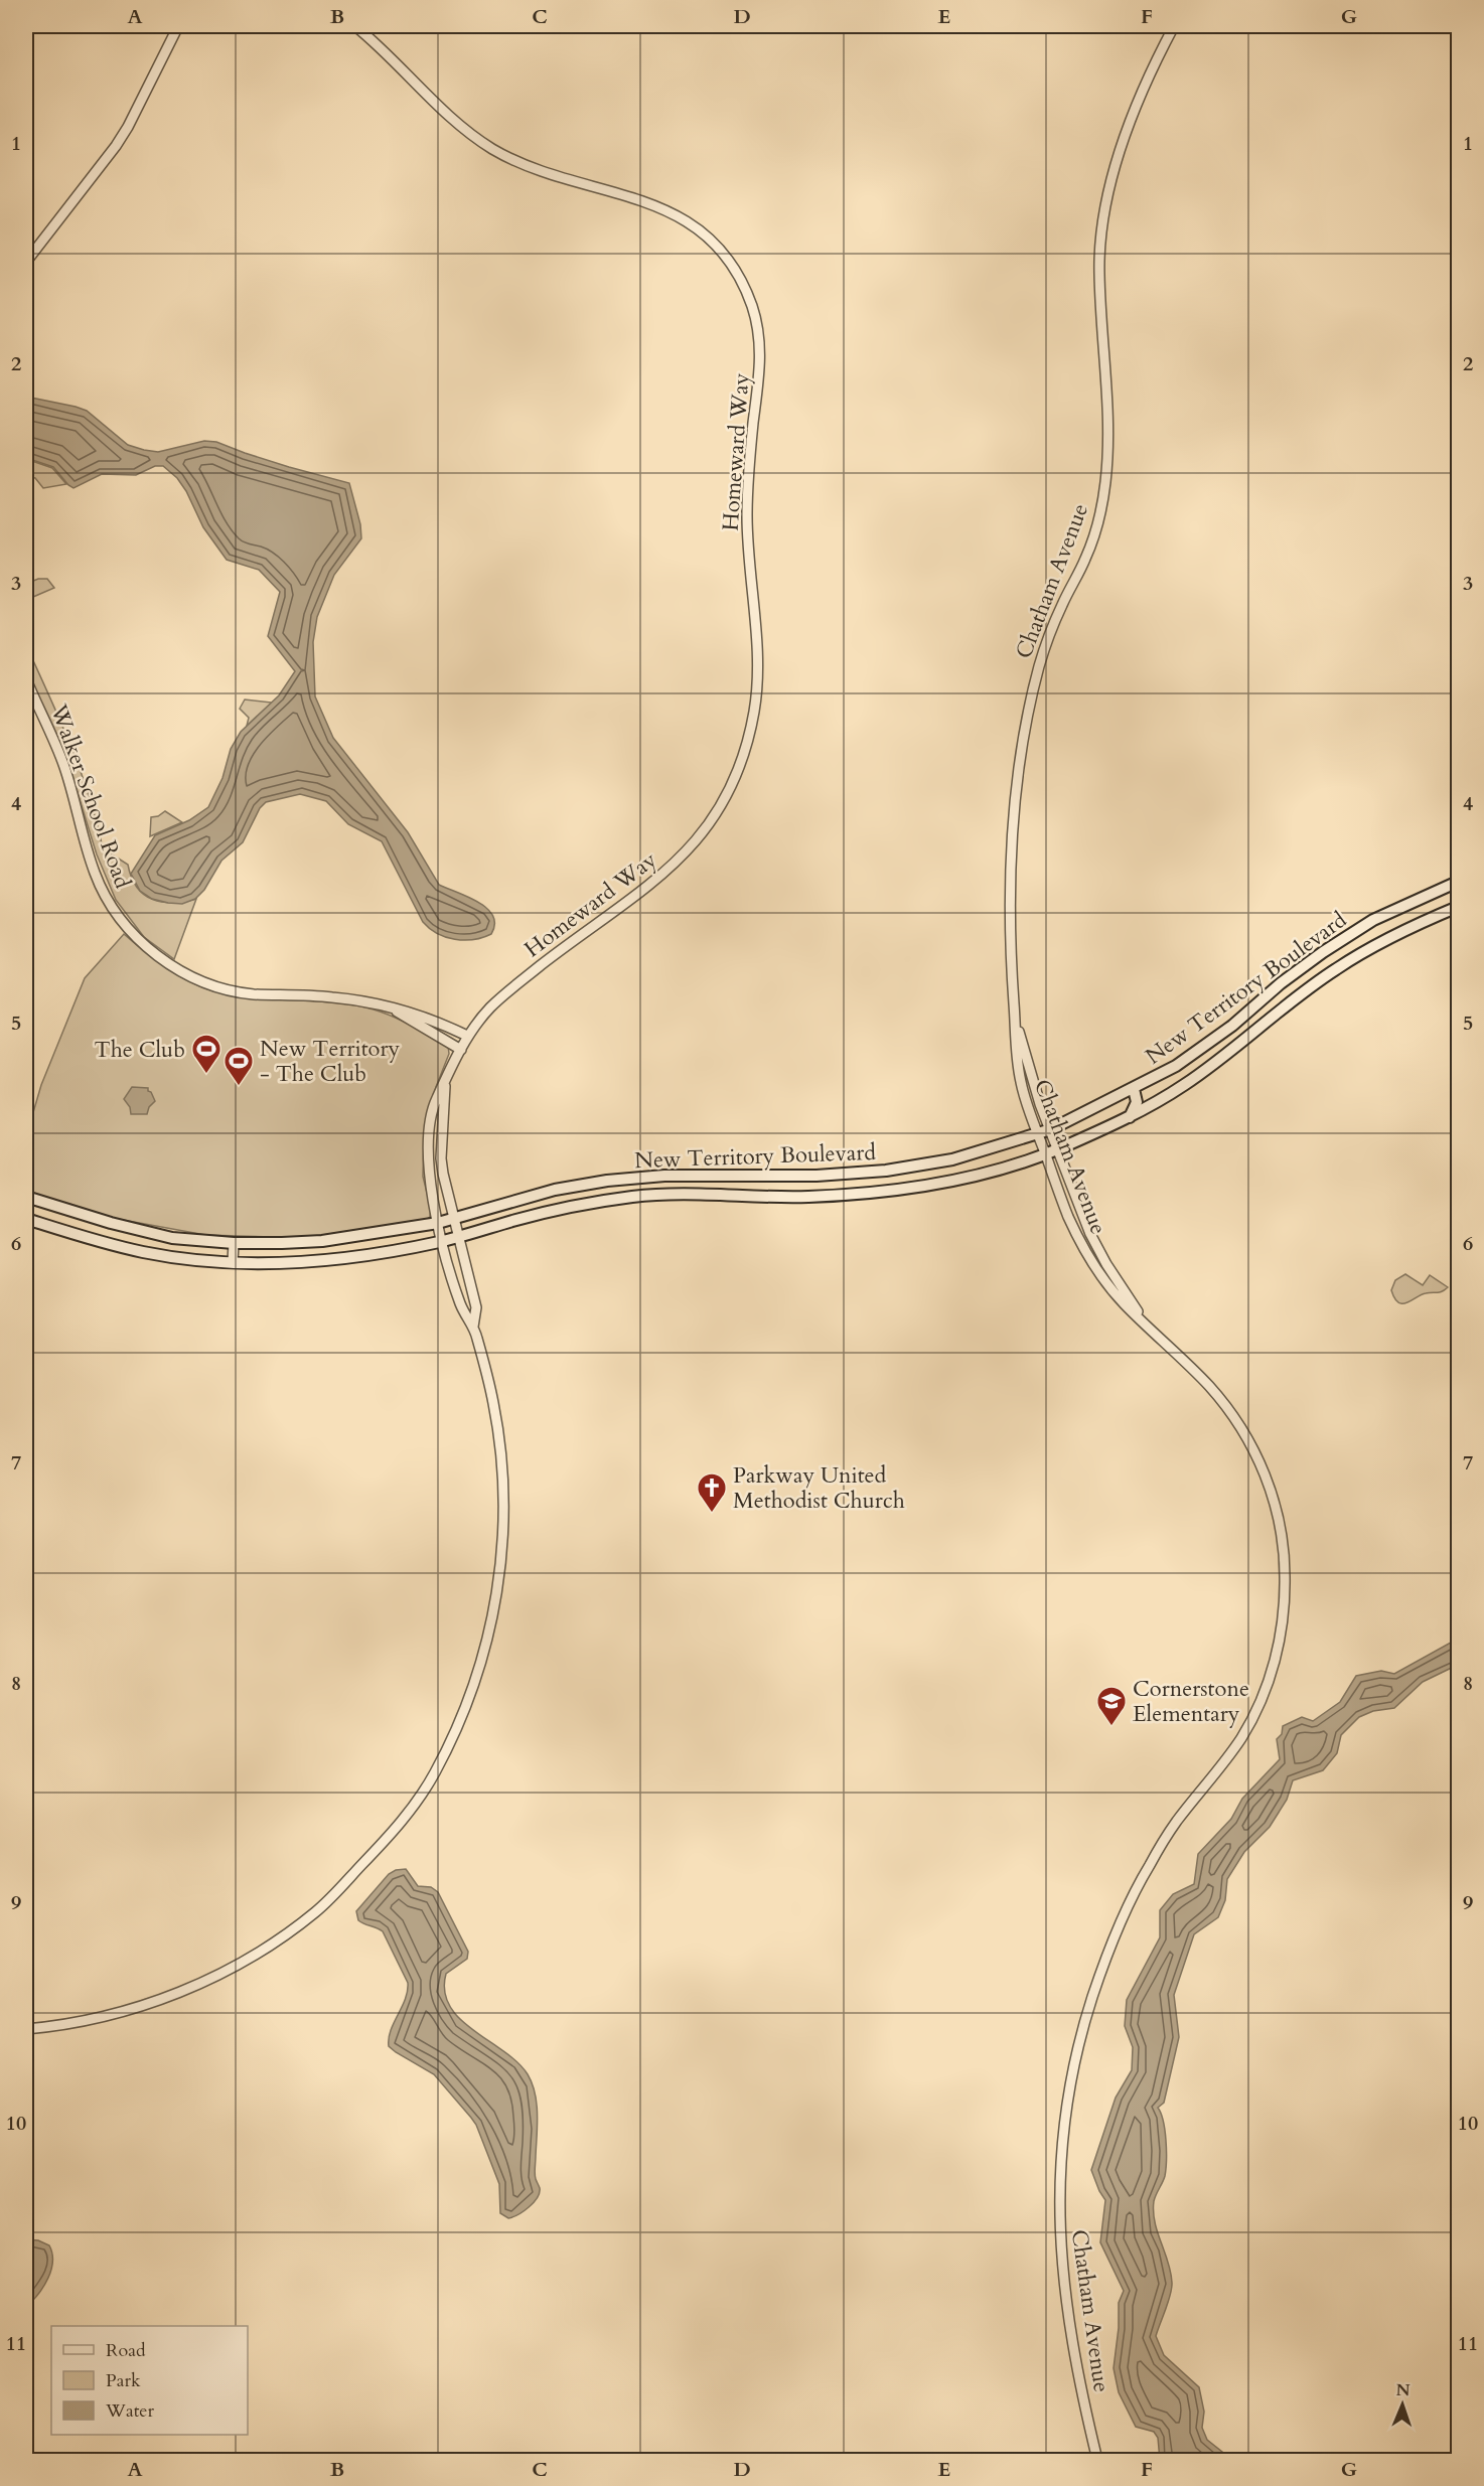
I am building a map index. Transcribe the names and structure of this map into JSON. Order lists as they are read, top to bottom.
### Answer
{
  "streets": {
    "main road": ["New Territory Boulevard"],
    "street": ["Homeward Way", "Chatham Avenue", "Walker School Road"]
  },
  "crossings": [
    ["Homeward Way", "Walker School Road"],
    ["Homeward Way", "New Territory Boulevard"],
    ["Chatham Avenue", "New Territory Boulevard"]
  ],
  "places": {
    "sports": ["The Club", "New Territory - The Club"],
    "church": ["Parkway United Methodist Church"],
    "school or university": ["Cornerstone Elementary"]
  },
  "legend": ["Road", "Park", "Water"],
  "north": "top",
  "grid": {
    "columns": [
      "A",
      "B",
      "C",
      "D",
      "E",
      "F",
      "G"
    ],
    "rows": [
      "1",
      "2",
      "3",
      "4",
      "5",
      "6",
      "7",
      "8",
      "9",
      "10",
      "11"
    ]
  }
}
